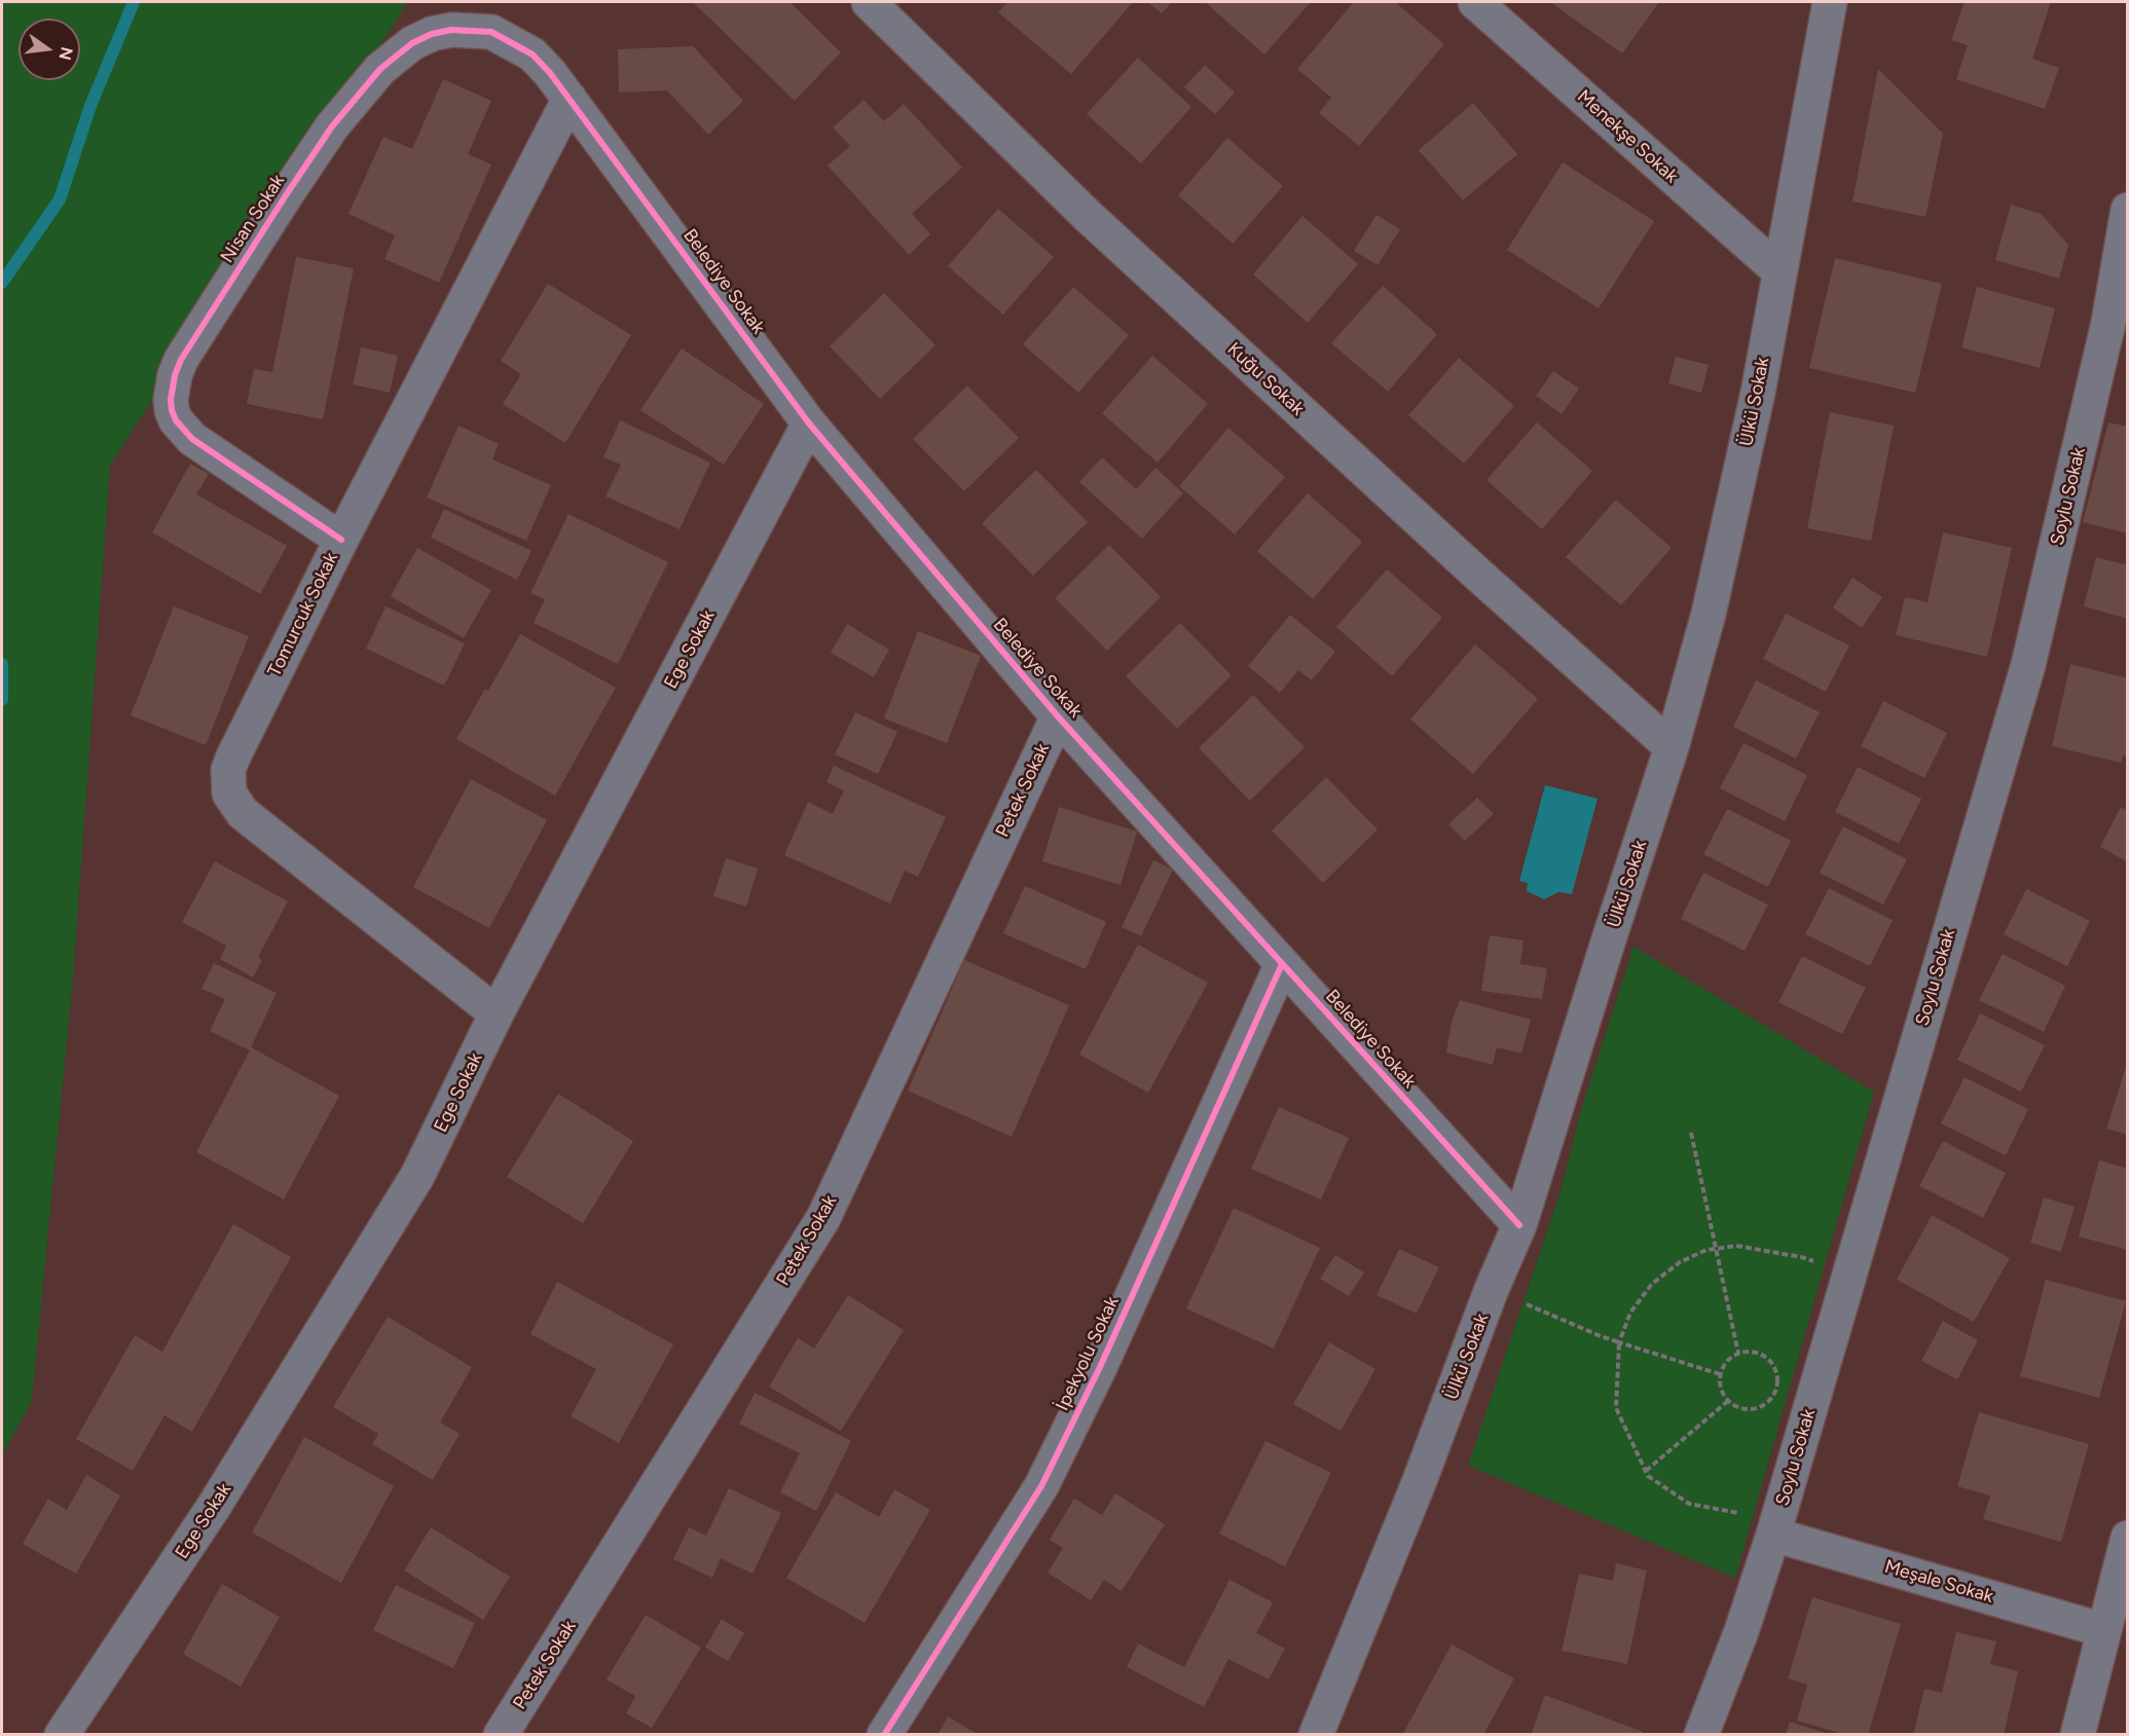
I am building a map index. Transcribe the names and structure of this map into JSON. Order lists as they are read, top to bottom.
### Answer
{
  "streets": {
    "street": [
      "Menekşe Sokak",
      "Nisan Sokak",
      "Belediye Sokak",
      "Kuğu Sokak",
      "Ülkü Sokak",
      "Soylu Sokak",
      "Tomurcuk Sokak",
      "Ege Sokak",
      "Petek Sokak",
      "İpekyolu Sokak",
      "Meşale Sokak"
    ]
  },
  "crossings": [
    ["Menekşe Sokak", "Ülkü Sokak"],
    ["Nisan Sokak", "Belediye Sokak"],
    ["Nisan Sokak", "Tomurcuk Sokak"],
    ["Belediye Sokak", "Ülkü Sokak"],
    ["Belediye Sokak", "Tomurcuk Sokak"],
    ["Belediye Sokak", "Ege Sokak"],
    ["Belediye Sokak", "Petek Sokak"],
    ["Belediye Sokak", "İpekyolu Sokak"],
    ["Kuğu Sokak", "Ülkü Sokak"],
    ["Soylu Sokak", "Meşale Sokak"],
    ["Tomurcuk Sokak", "Ege Sokak"]
  ],
  "north": "right"
}
